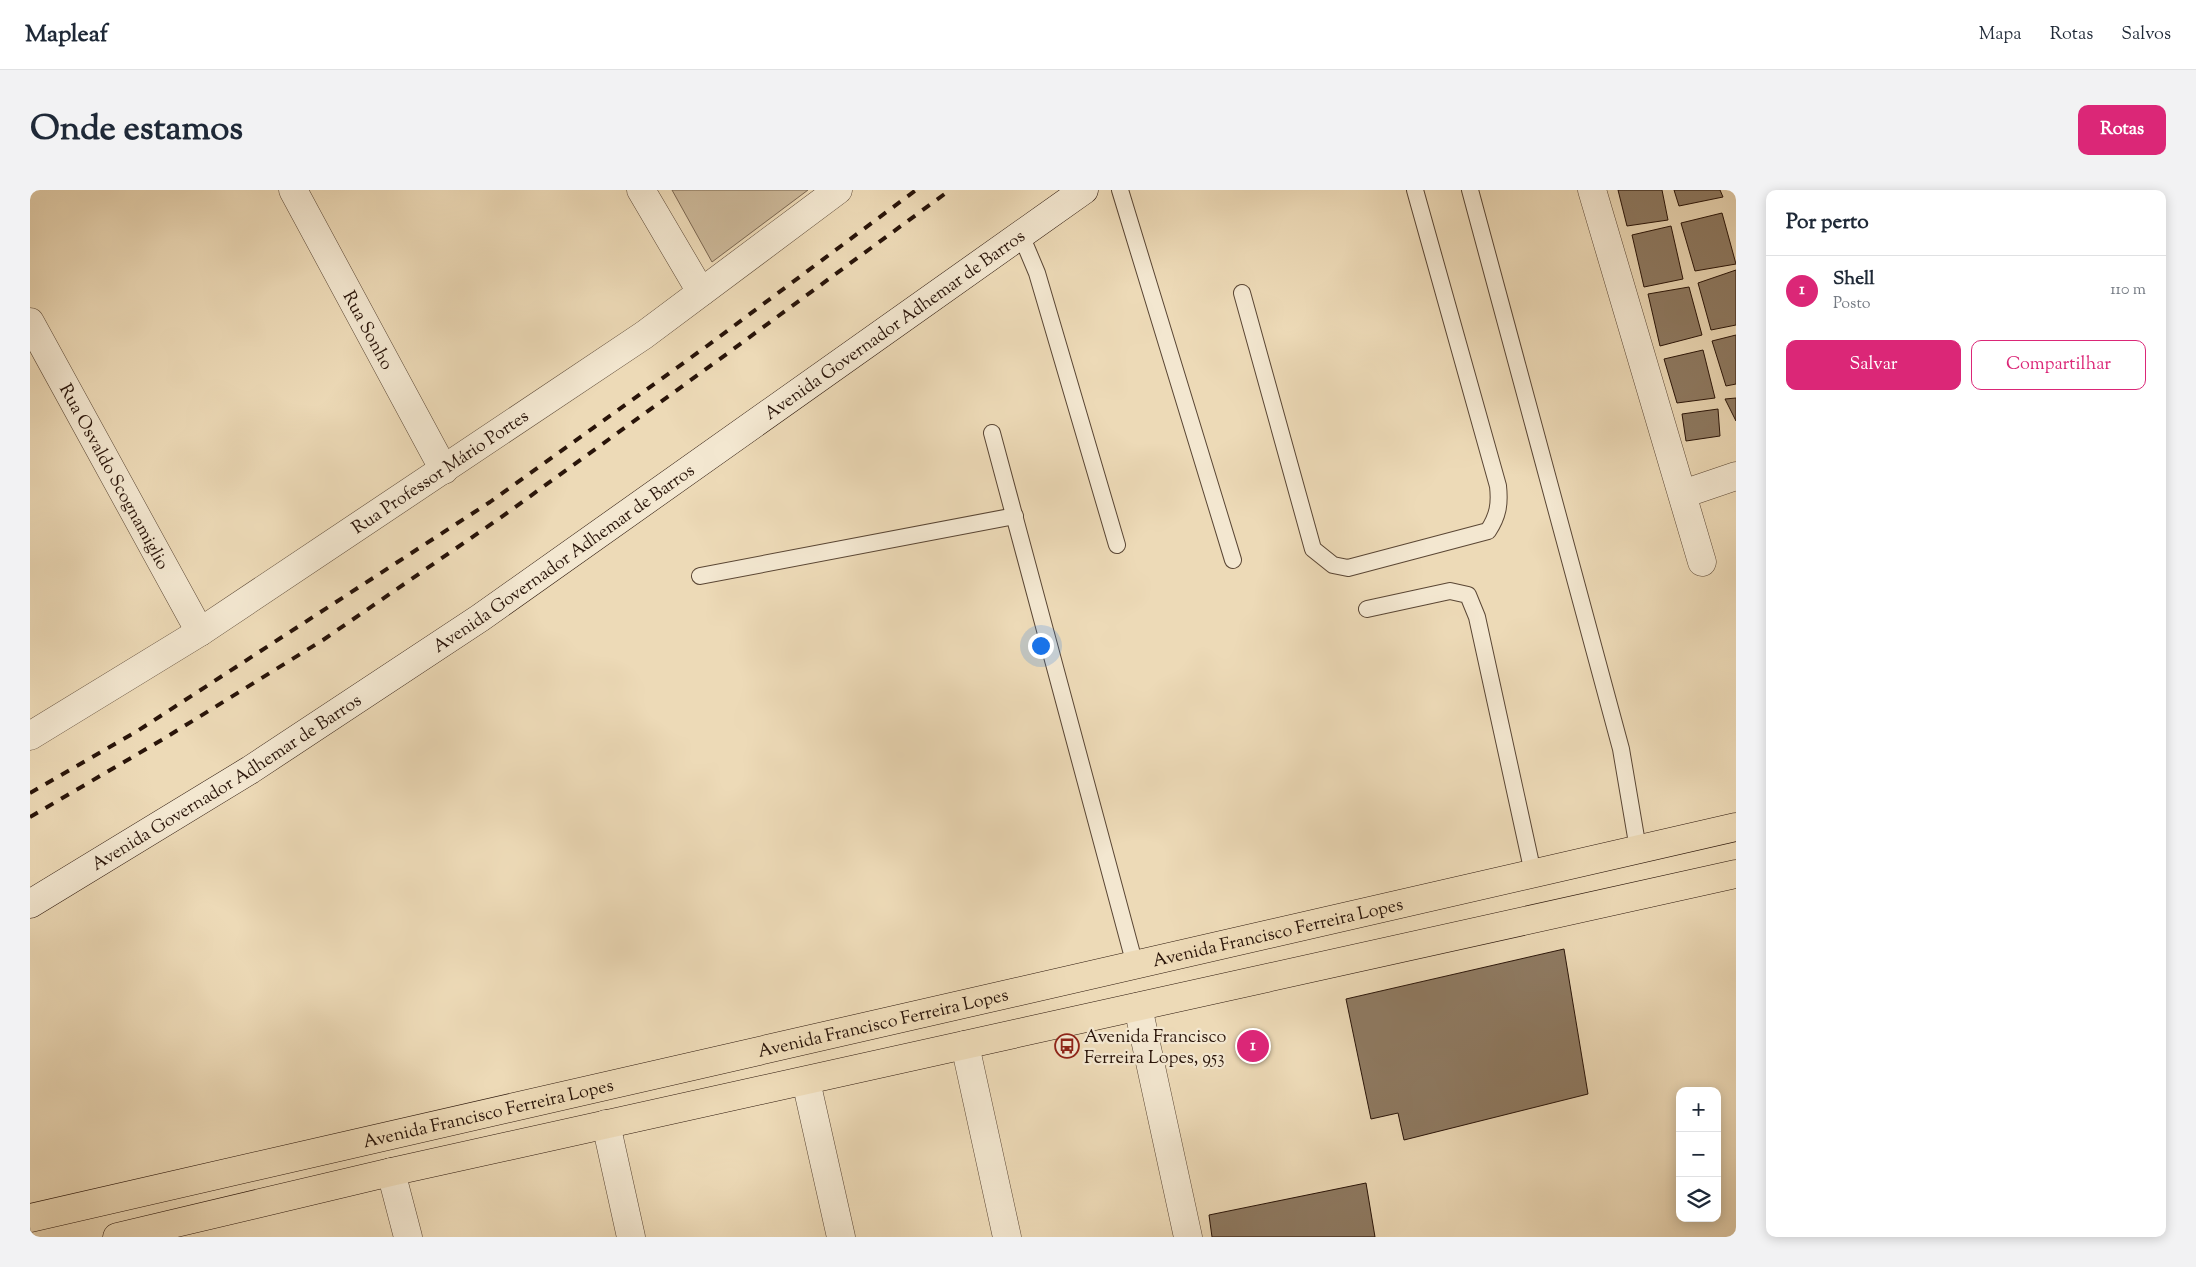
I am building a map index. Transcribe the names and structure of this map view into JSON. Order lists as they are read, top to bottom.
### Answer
{
  "streets": {
    "main road": ["Avenida Francisco Ferreira Lopes"],
    "street": [
      "Avenida Governador Adhemar de Barros",
      "Rua Sonho",
      "Rua Professor Mário Portes",
      "Rua Osvaldo Scognamiglio"
    ]
  },
  "crossings": [
    ["Rua Sonho", "Rua Professor Mário Portes"],
    ["Rua Professor Mário Portes", "Rua Osvaldo Scognamiglio"]
  ],
  "places": {
    "bus stop": ["Avenida Francisco Ferreira Lopes, 953"]
  },
  "page": {
    "header": "Mapleaf",
    "nav": ["Mapa", "Rotas", "Salvos"],
    "title": "Onde estamos",
    "buttons": [
      "Rotas",
      ["Salvar", "Compartilhar"]
    ],
    "heading": "Por perto",
    "list": [
      {
        "mark": "1",
        "name": "Shell",
        "note": "Posto",
        "value": "110 m"
      }
    ],
    "pins": "1",
    "map_buttons": ["+", "−"]
  }
}
